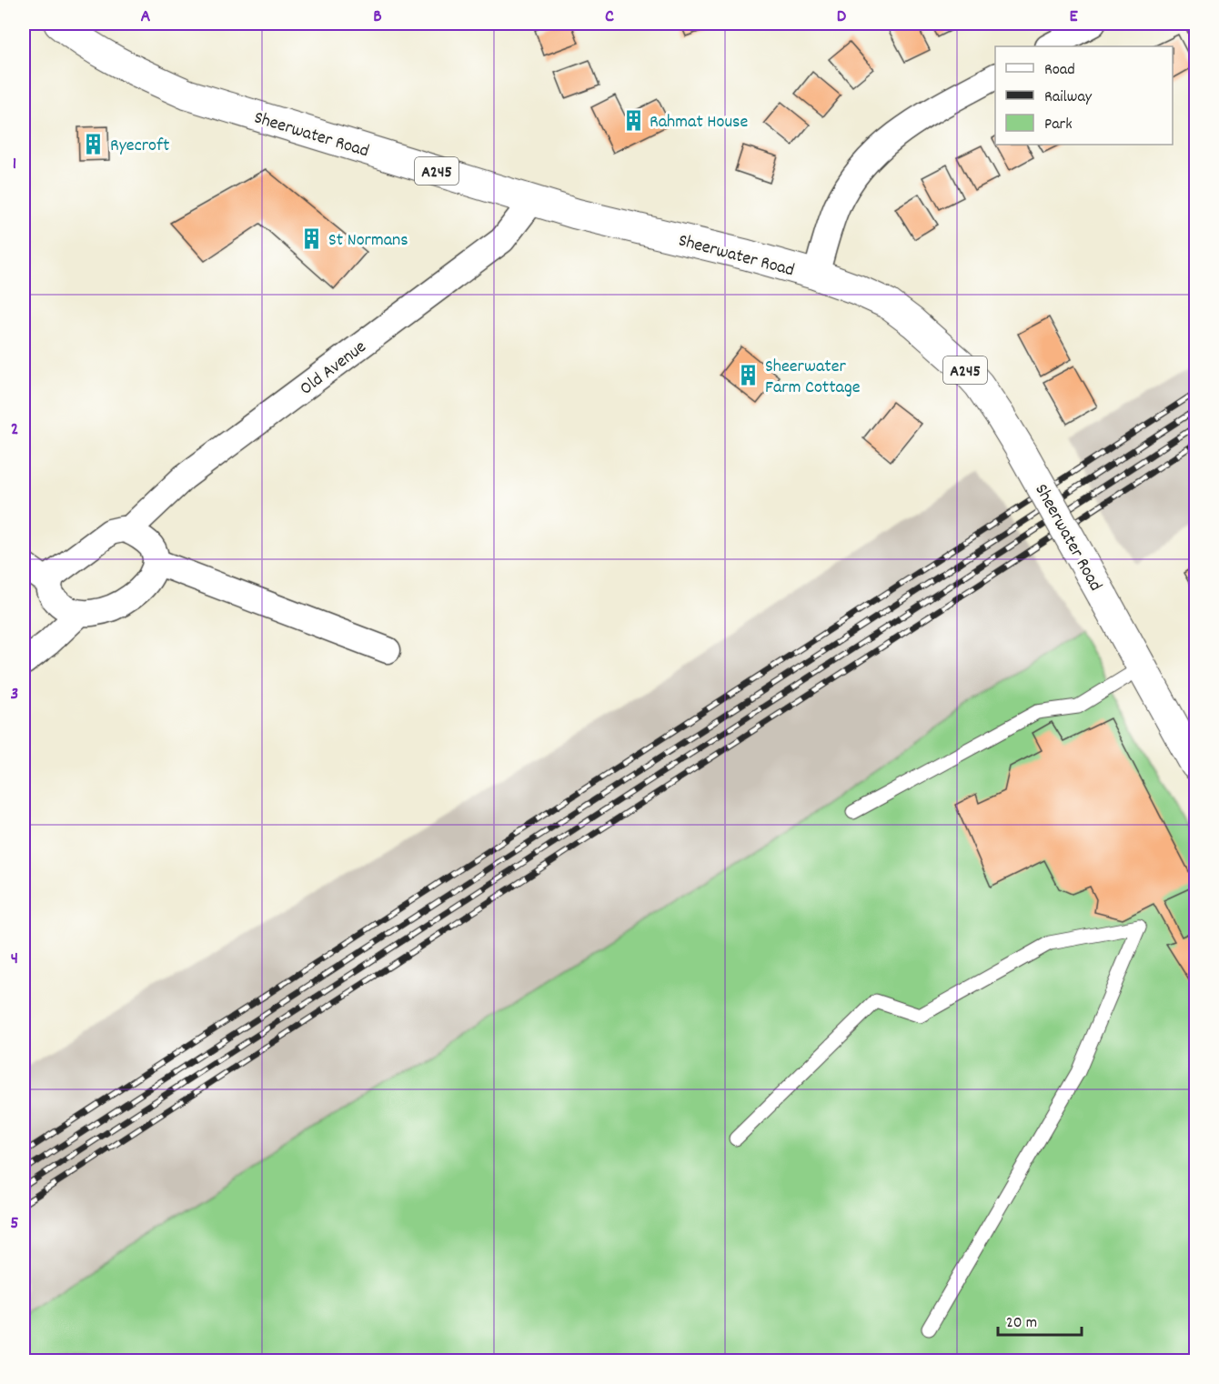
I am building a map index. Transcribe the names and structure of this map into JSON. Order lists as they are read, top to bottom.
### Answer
{
  "streets": {
    "main road": ["Sheerwater Road", "A245"],
    "street": ["Old Avenue"]
  },
  "crossings": [
    ["Sheerwater Road", "Old Avenue"]
  ],
  "places": {
    "building": [
      "Rahmat House",
      "Ryecroft",
      "St Normans",
      "Sheerwater Farm Cottage"
    ]
  },
  "legend": ["Road", "Railway", "Park"],
  "scale_bar": "20 m",
  "grid": {
    "columns": [
      "A",
      "B",
      "C",
      "D",
      "E"
    ],
    "rows": [
      "1",
      "2",
      "3",
      "4",
      "5"
    ]
  }
}
